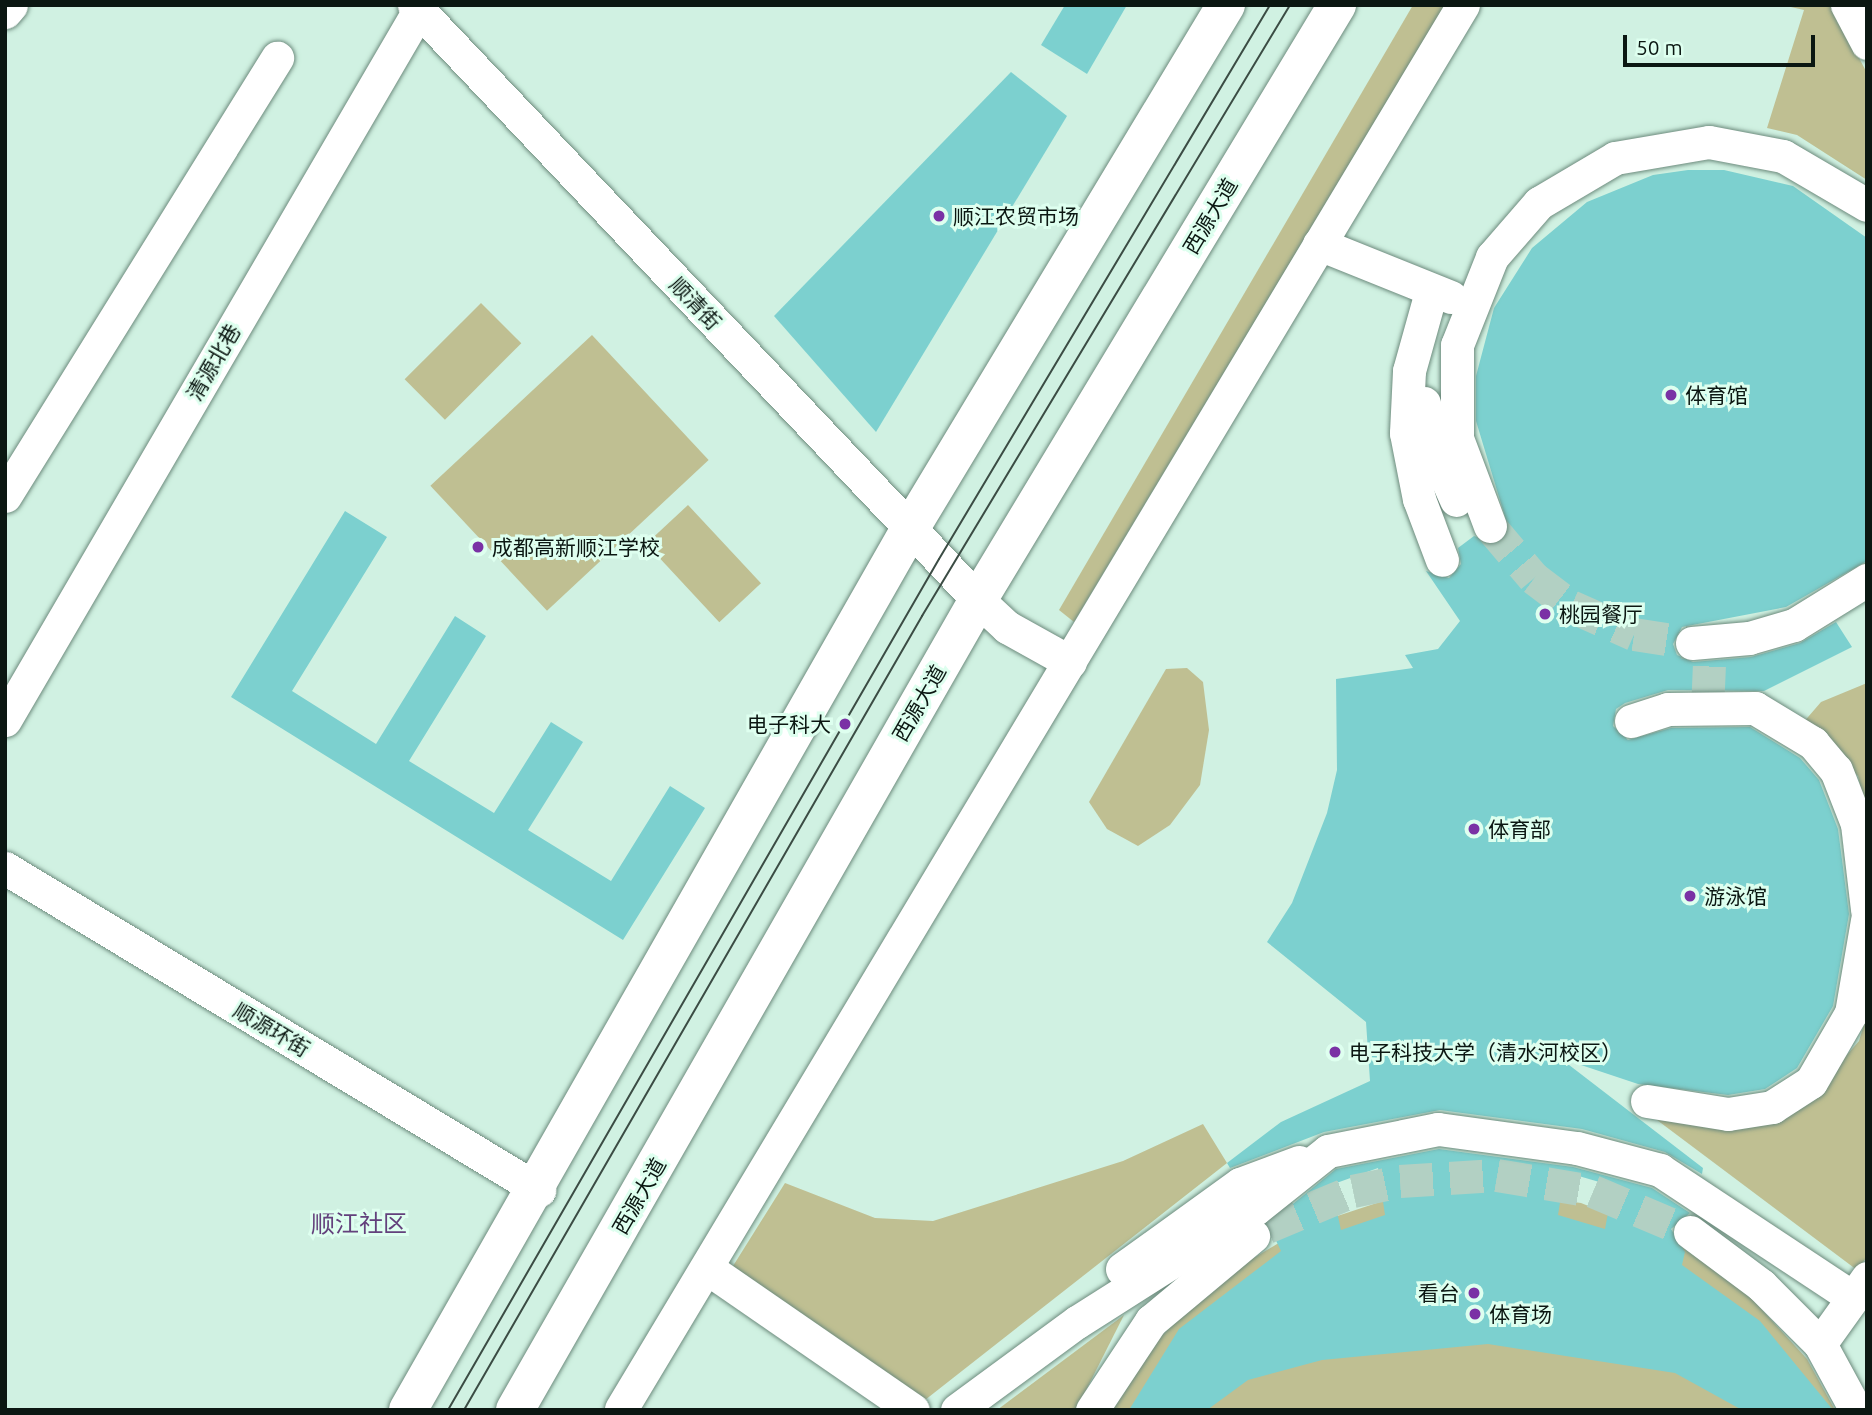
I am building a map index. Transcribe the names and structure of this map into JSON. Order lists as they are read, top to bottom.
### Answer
{
  "streets": {
    "main road": ["西源大道"],
    "street": ["顺清街", "清源北巷", "顺源环街"]
  },
  "crossings": [
    ["西源大道", "顺清街"],
    ["顺清街", "清源北巷"]
  ],
  "districts": ["顺江社区"],
  "places": [
    "顺江农贸市场",
    "体育馆",
    "成都高新顺江学校",
    "桃园餐厅",
    "电子科大",
    "体育部",
    "游泳馆",
    "电子科技大学（清水河校区）",
    "看台",
    "体育场"
  ],
  "scale_bar": "50 m"
}
